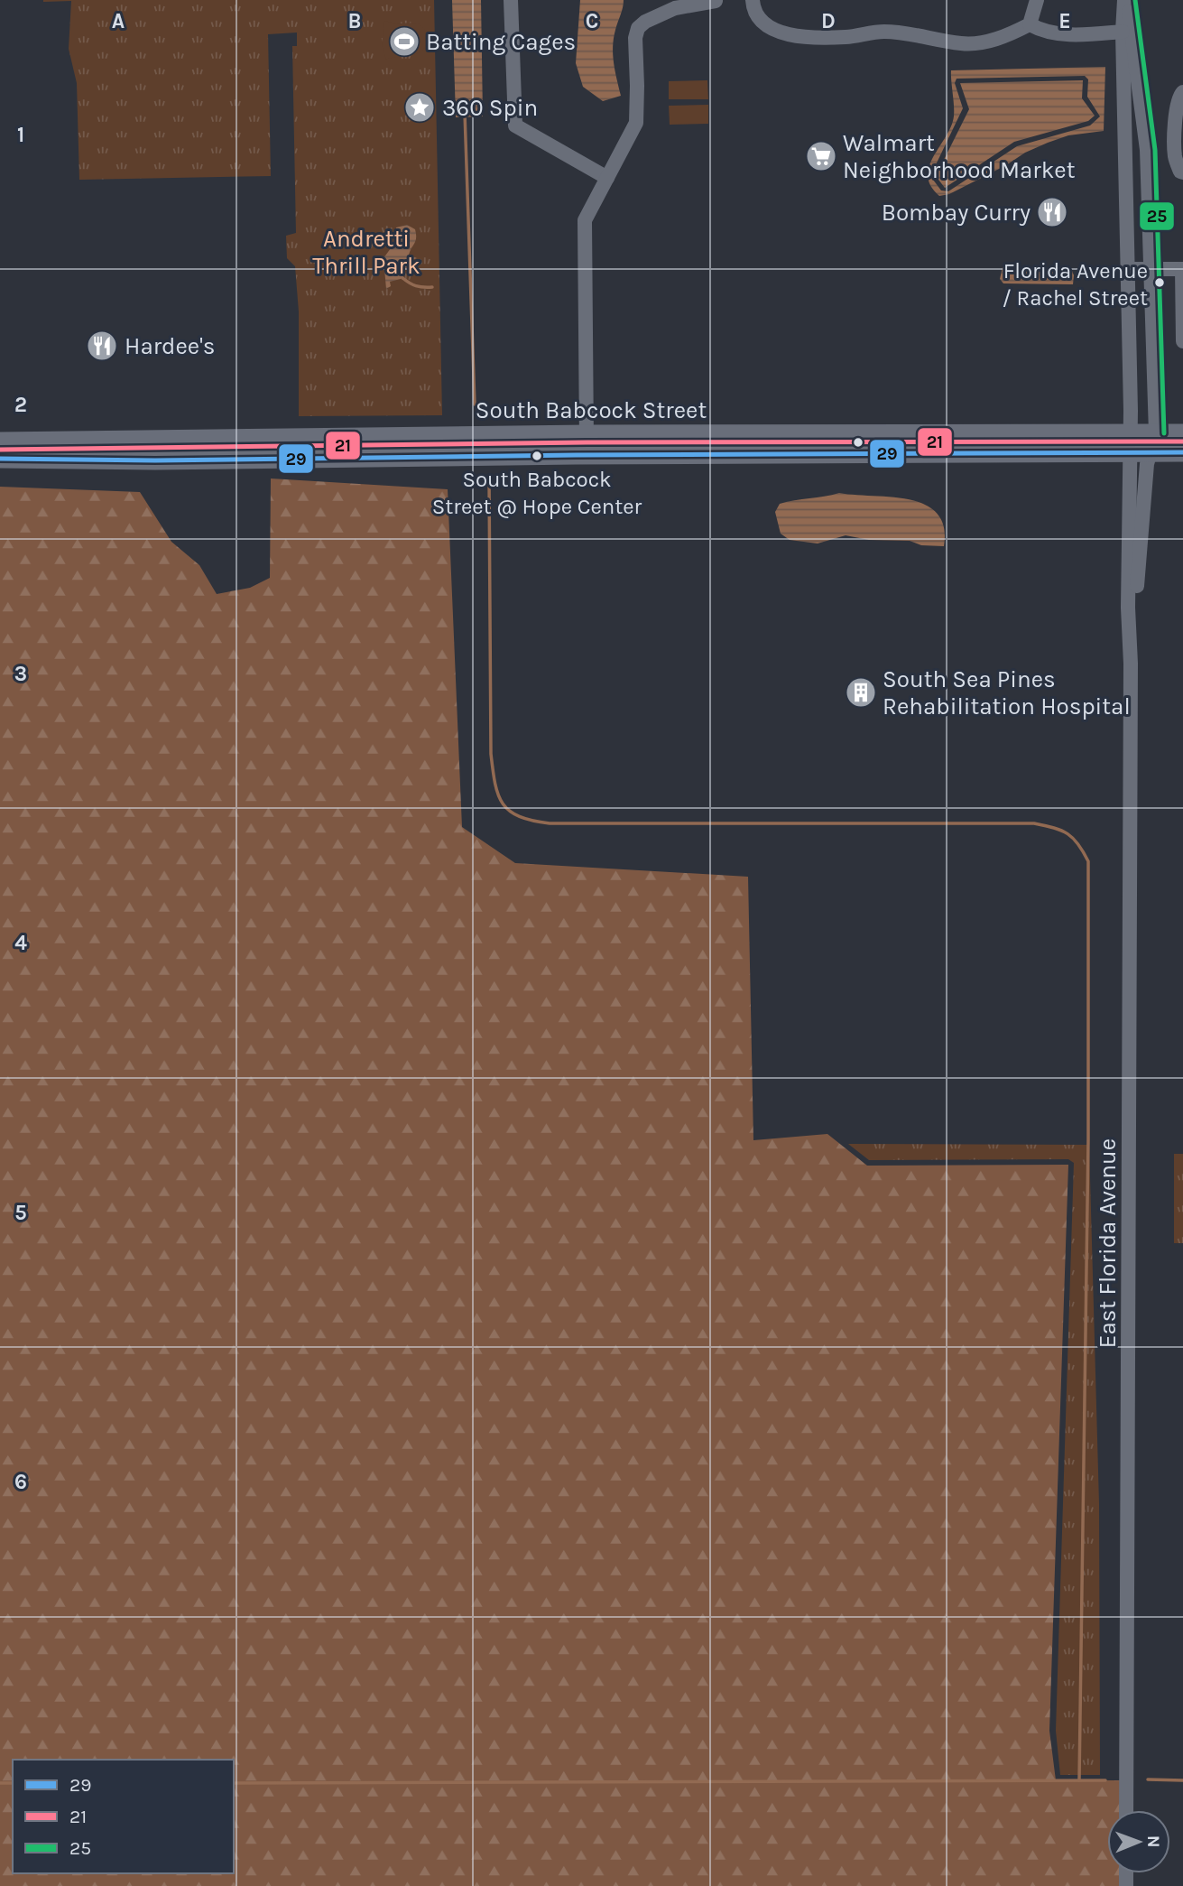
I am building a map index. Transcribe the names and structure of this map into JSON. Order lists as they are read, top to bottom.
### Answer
{
  "streets": {
    "main road": ["South Babcock Street"],
    "street": ["East Florida Avenue"]
  },
  "crossings": [
    ["South Babcock Street", "East Florida Avenue"]
  ],
  "parks": ["Andretti Thrill Park"],
  "places": {
    "sports": ["Batting Cages"],
    "place": ["360 Spin"],
    "supermarket": ["Walmart Neighborhood Market"],
    "restaurant": ["Bombay Curry", "Hardee's"],
    "other": ["Florida Avenue / Rachel Street", "South Babcock Street @ Hope Center"],
    "building": ["South Sea Pines Rehabilitation Hospital"]
  },
  "lines": ["transit line 25", "transit line 21", "transit line 29"],
  "legend": ["29", "21", "25"],
  "north": "right",
  "grid": {
    "columns": [
      "A",
      "B",
      "C",
      "D",
      "E"
    ],
    "rows": [
      "1",
      "2",
      "3",
      "4",
      "5",
      "6"
    ]
  }
}
